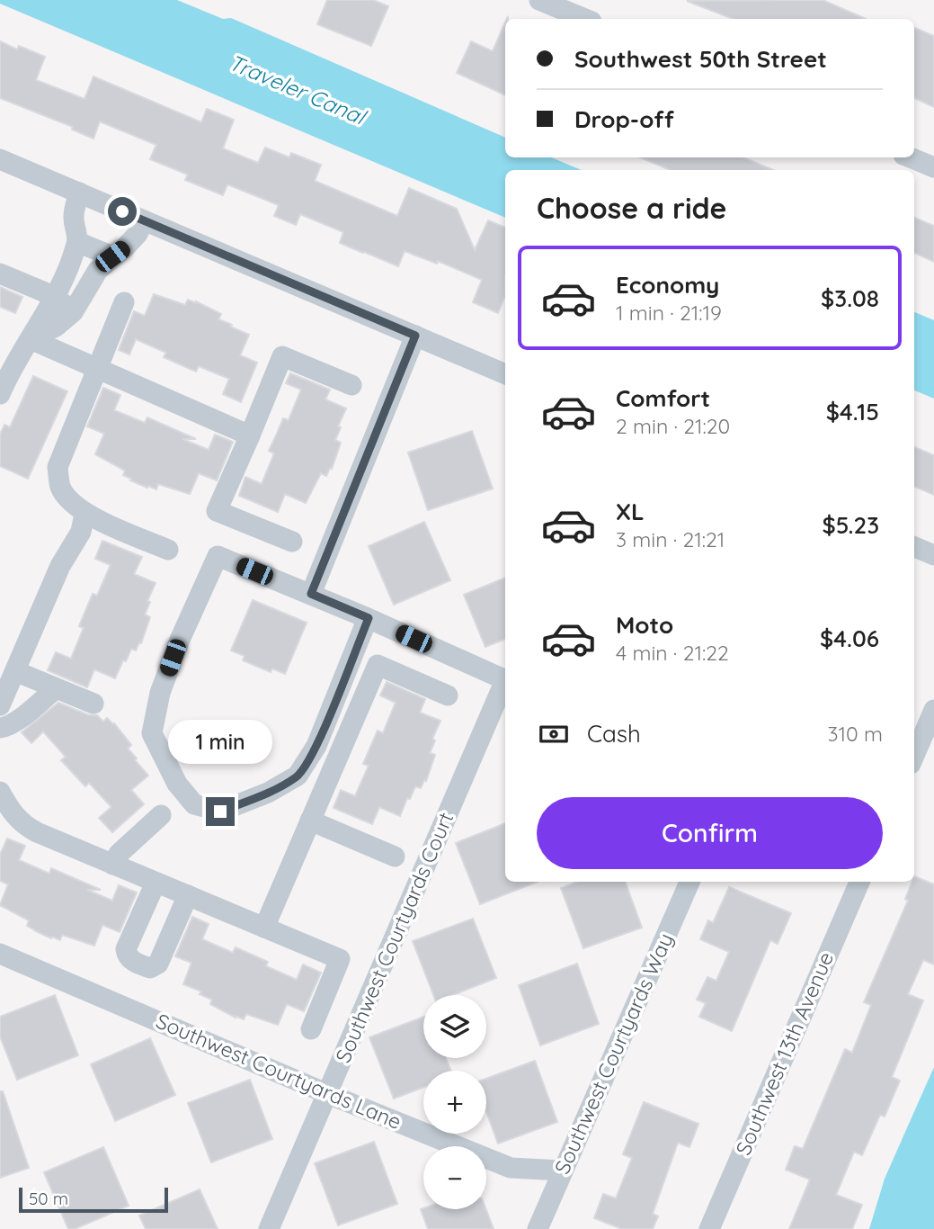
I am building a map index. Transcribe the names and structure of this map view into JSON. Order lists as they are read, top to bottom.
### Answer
{
  "streets": {
    "street": [
      "Southwest Courtyards Court",
      "Southwest Courtyards Way",
      "Southwest 13th Avenue",
      "Southwest Courtyards Lane"
    ]
  },
  "crossings": [
    ["Southwest Courtyards Court", "Southwest Courtyards Lane"],
    ["Southwest Courtyards Way", "Southwest Courtyards Lane"]
  ],
  "water": ["Traveler Canal"],
  "scale_bar": "50 m",
  "page": {
    "banner": ["Southwest 50th Street", "Drop-off"],
    "heading": "Choose a ride",
    "list": [
      {
        "name": "Economy",
        "note": "1 min · 21:19",
        "value": "$3.08"
      },
      {
        "name": "Comfort",
        "note": "2 min · 21:20",
        "value": "$4.15"
      },
      {
        "name": "XL",
        "note": "3 min · 21:21",
        "value": "$5.23"
      },
      {
        "name": "Moto",
        "note": "4 min · 21:22",
        "value": "$4.06"
      }
    ],
    "pay": ["Cash", "310 m"],
    "bubble": "1 min",
    "buttons": "Confirm",
    "map_buttons": ["+", "−"],
    "scale": "50 m"
  }
}
